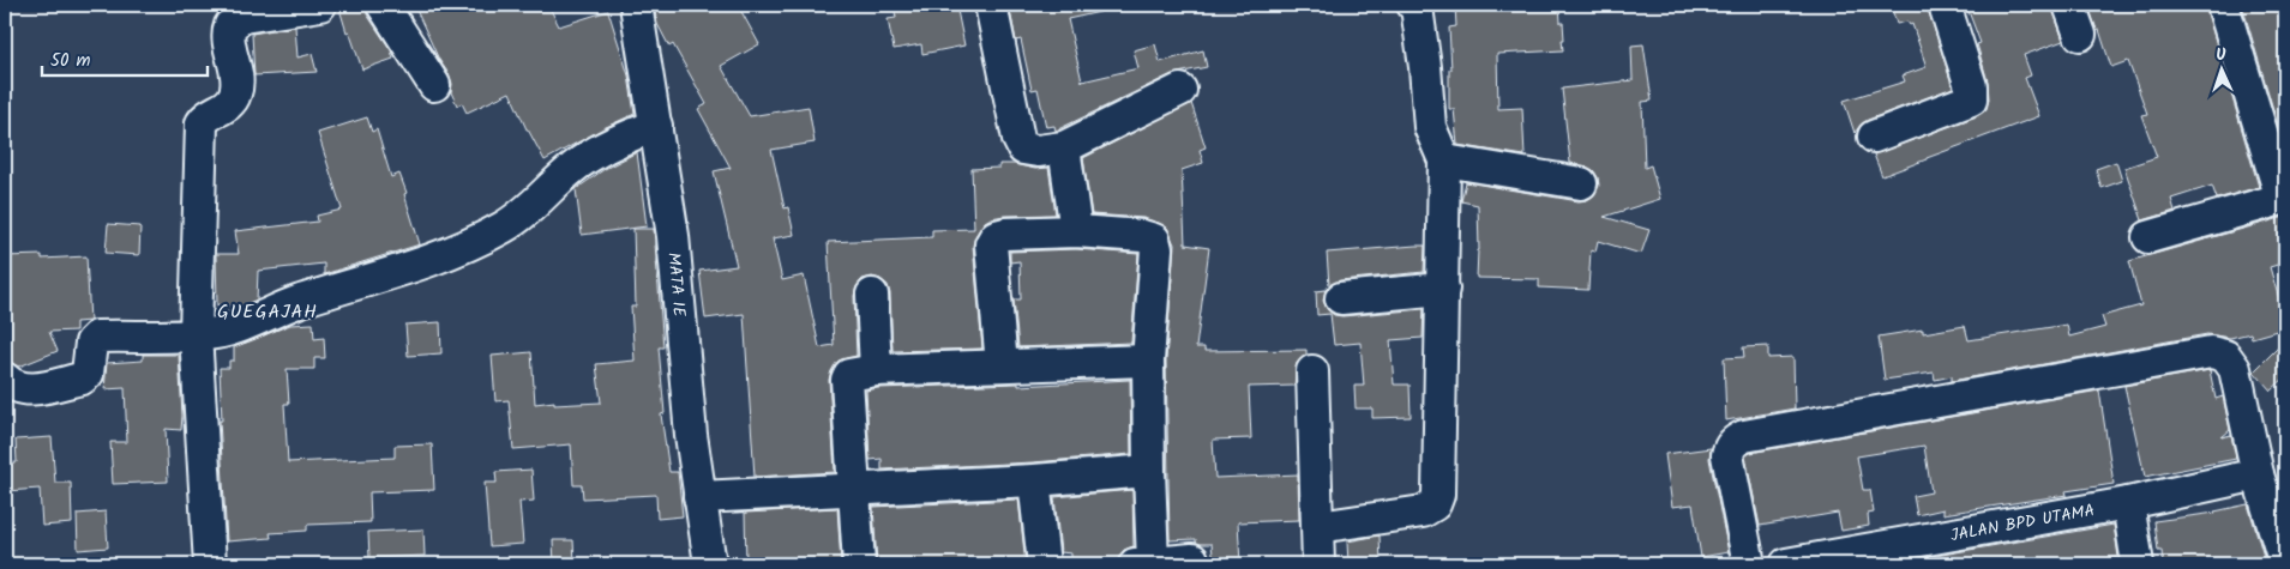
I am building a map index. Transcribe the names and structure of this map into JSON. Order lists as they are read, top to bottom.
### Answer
{
  "streets": {
    "street": ["MATA IE", "JALAN BPD UTAMA"]
  },
  "districts": ["GUEGAJAH"],
  "scale_bar": "50 m",
  "north": "top"
}
